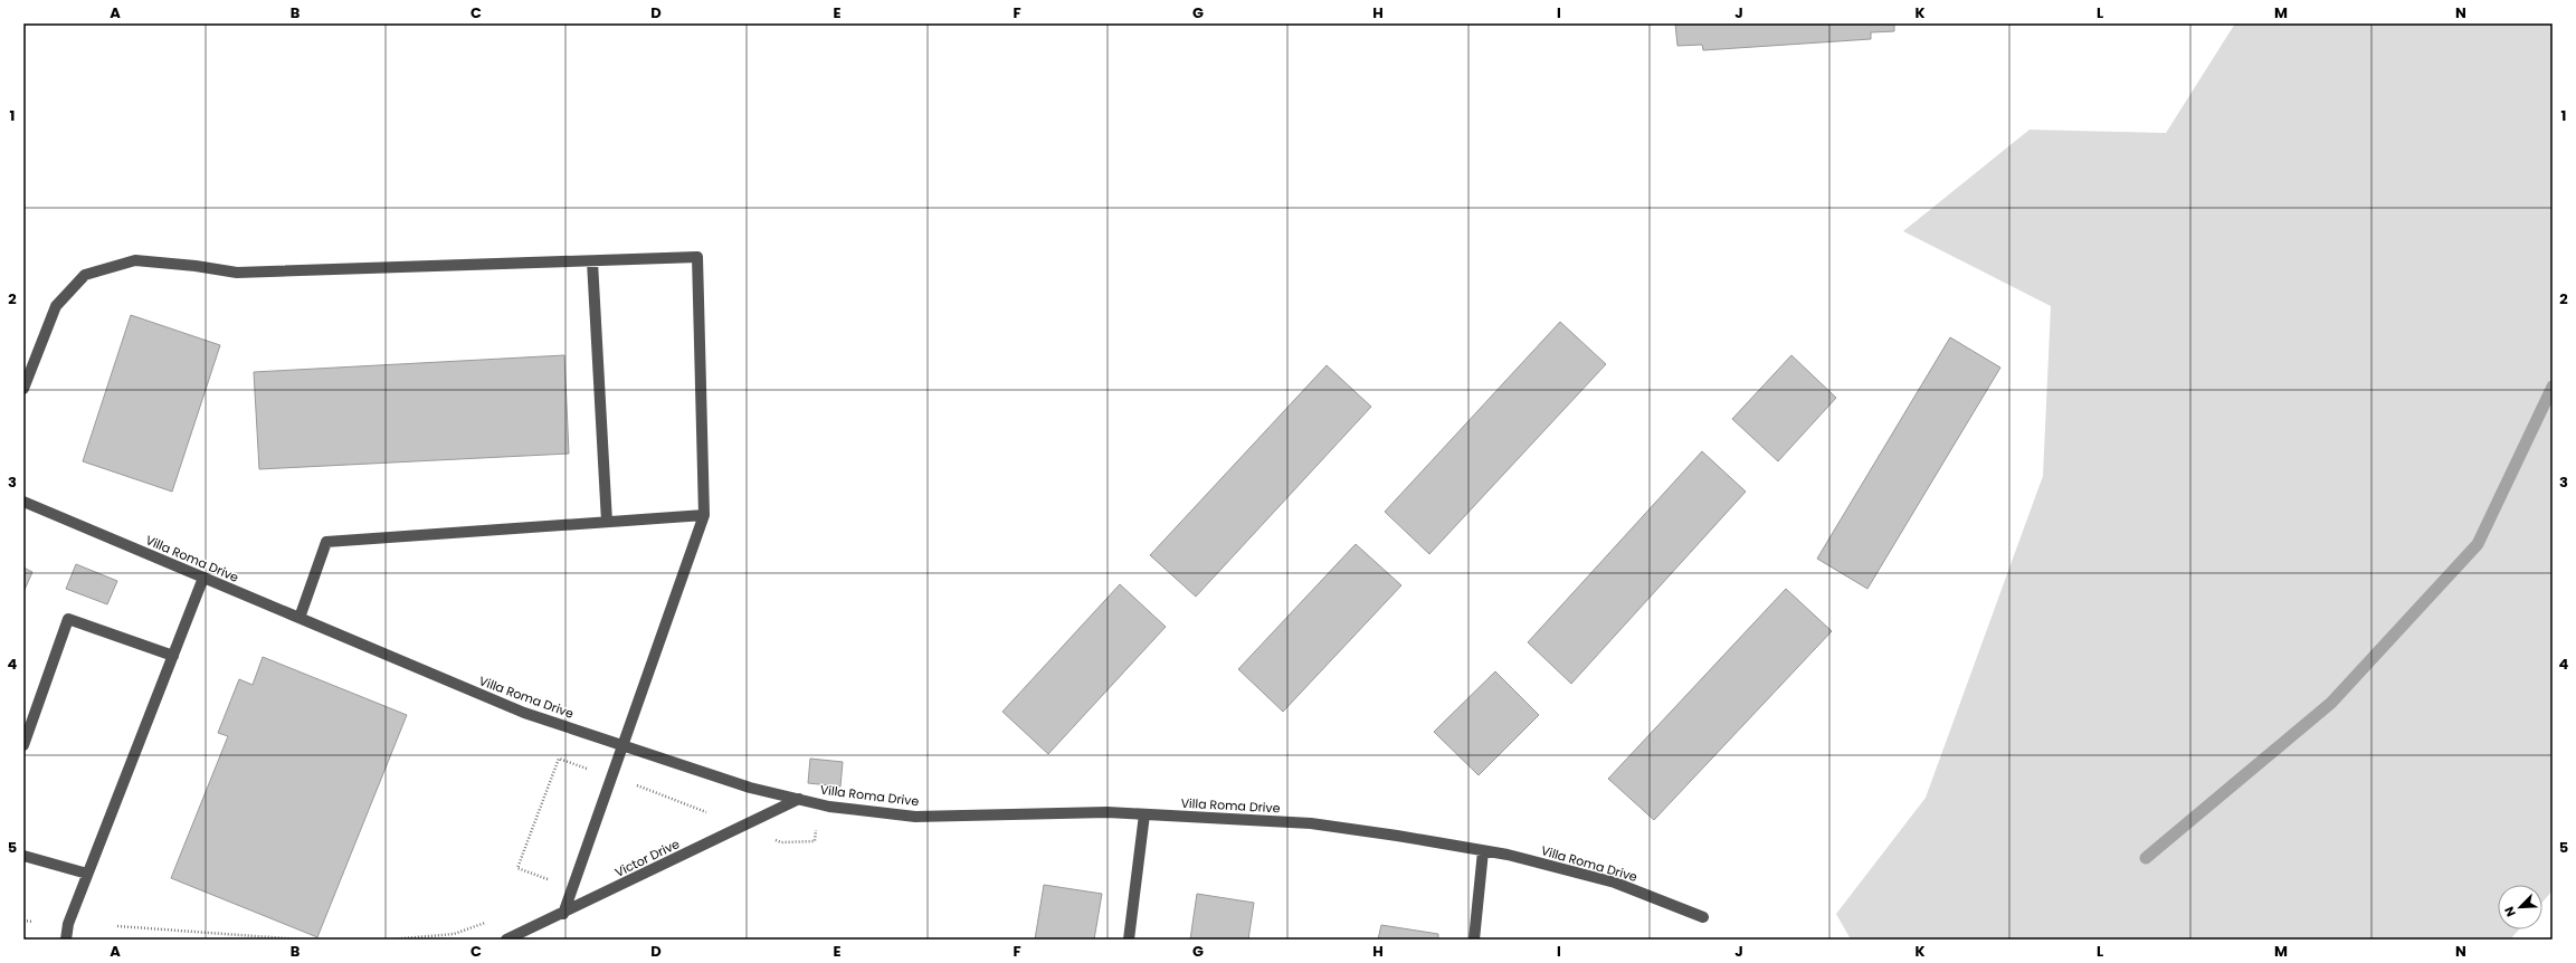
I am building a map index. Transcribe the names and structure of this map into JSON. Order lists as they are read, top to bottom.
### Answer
{
  "streets": {
    "street": ["Villa Roma Drive", "Victor Drive"]
  },
  "crossings": [
    ["Villa Roma Drive", "Victor Drive"]
  ],
  "north": "bottom left",
  "grid": {
    "columns": [
      "A",
      "B",
      "C",
      "D",
      "E",
      "F",
      "G",
      "H",
      "I",
      "J",
      "K",
      "L",
      "M",
      "N"
    ],
    "rows": [
      "1",
      "2",
      "3",
      "4",
      "5"
    ]
  }
}
